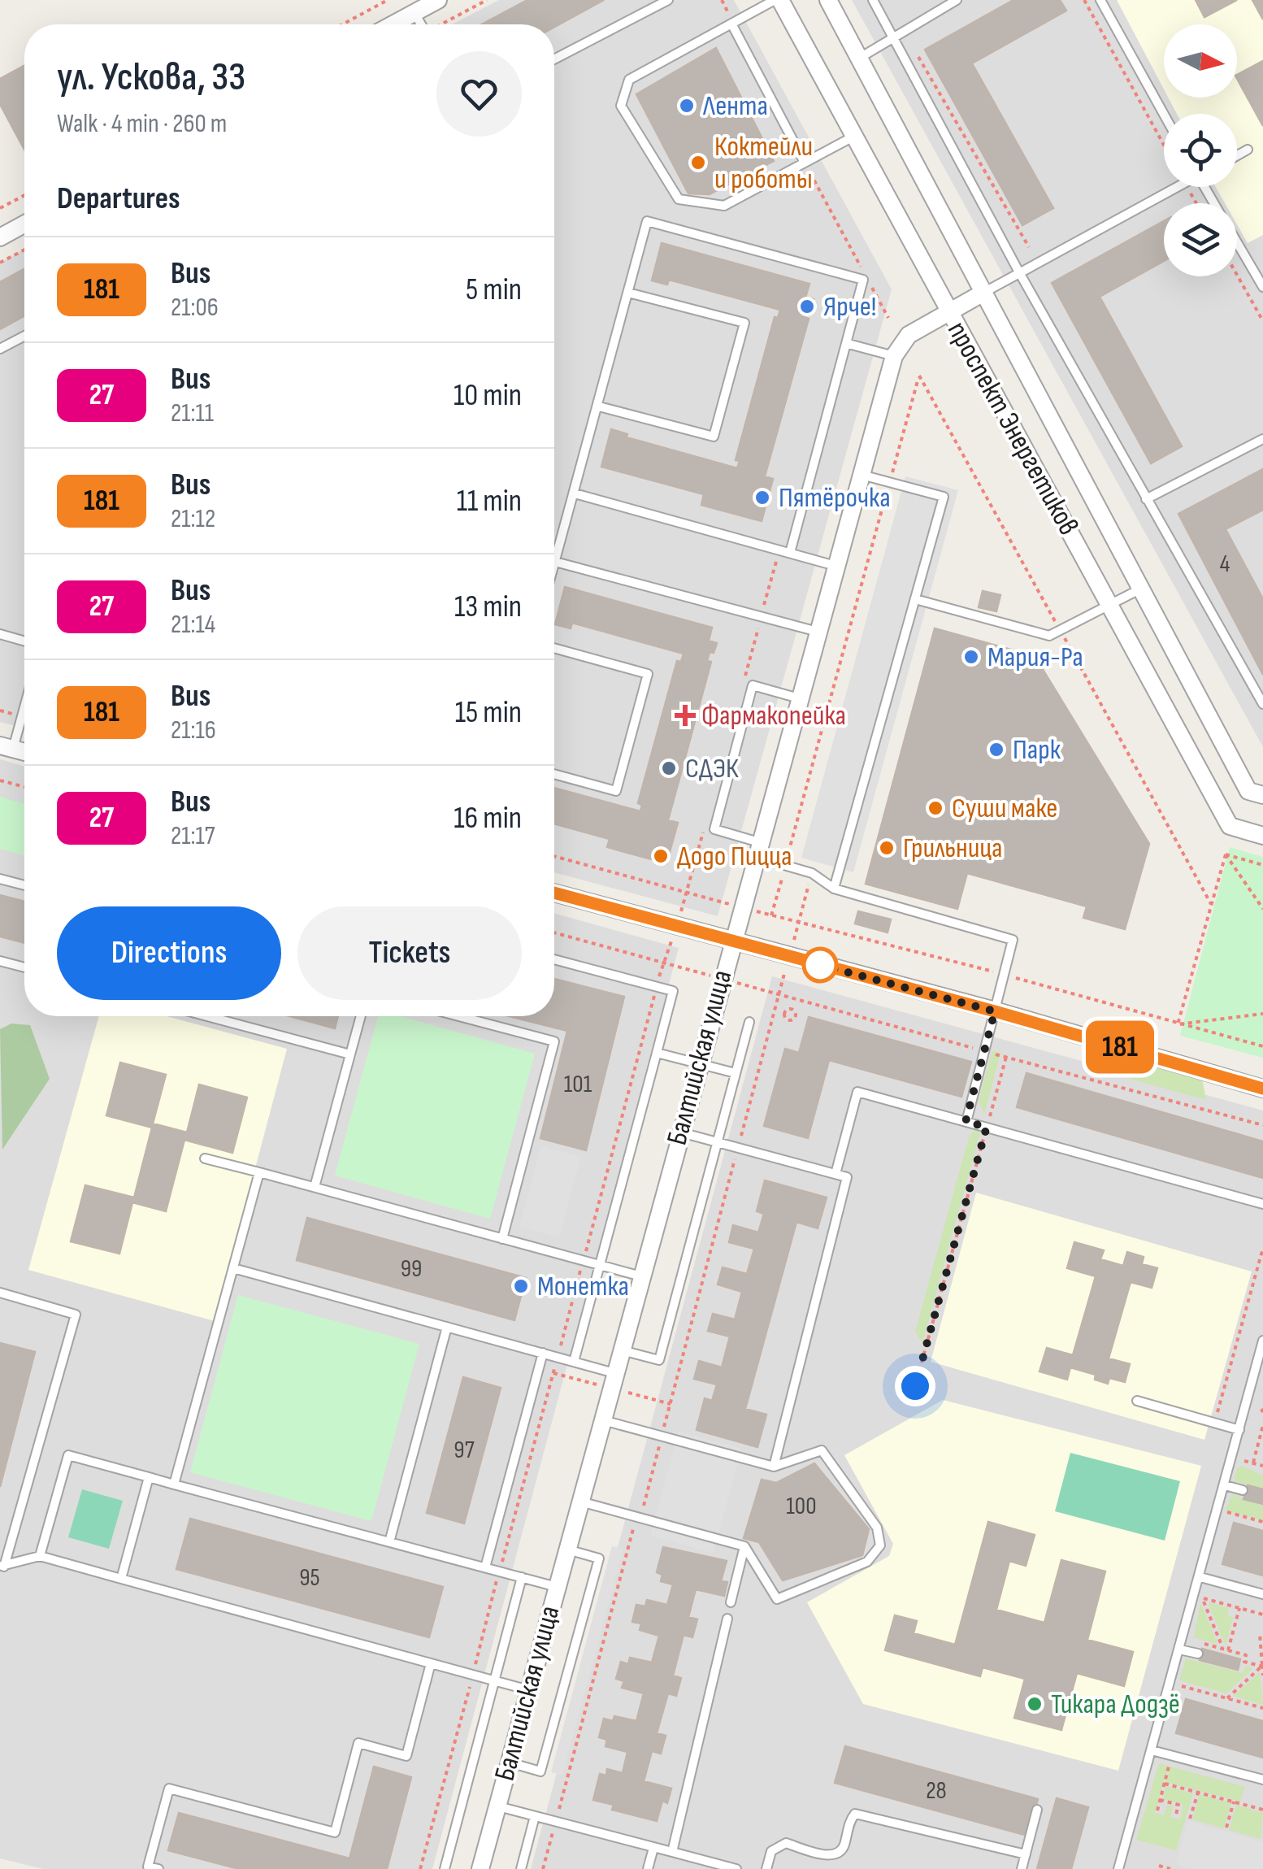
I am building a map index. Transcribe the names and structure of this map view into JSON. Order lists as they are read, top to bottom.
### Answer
{
  "streets": {
    "street": ["проспект Энергетиков", "Балтийская улица"]
  },
  "crossings": [
    ["проспект Энергетиков", "Балтийская улица"]
  ],
  "places": {
    "other": [
      "Лента",
      "Коктейли и роботы",
      "Ярче!",
      "Пятёрочка",
      "Мария-Ра",
      "Парк",
      "СДЭК",
      "Суши маке",
      "Грильница",
      "Додо Пицца",
      "Монетка",
      "Тикара Додзё"
    ],
    "health": ["Фармакопейка"]
  },
  "lines": ["bus line 181"],
  "house_numbers": [
    "4",
    "101",
    "99",
    "97",
    "100",
    "95",
    "28"
  ],
  "north": "right",
  "page": {
    "on_map": "181",
    "heading": [
      ["ул. Ускова, 33", "Walk · 4 min · 260 m"],
      "Departures"
    ],
    "list": [
      {
        "mark": "181",
        "name": "Bus",
        "note": "21:06",
        "value": "5 min"
      },
      {
        "mark": "27",
        "name": "Bus",
        "note": "21:11",
        "value": "10 min"
      },
      {
        "mark": "181",
        "name": "Bus",
        "note": "21:12",
        "value": "11 min"
      },
      {
        "mark": "27",
        "name": "Bus",
        "note": "21:14",
        "value": "13 min"
      },
      {
        "mark": "181",
        "name": "Bus",
        "note": "21:16",
        "value": "15 min"
      },
      {
        "mark": "27",
        "name": "Bus",
        "note": "21:17",
        "value": "16 min"
      }
    ],
    "buttons": ["Directions", "Tickets"]
  }
}
